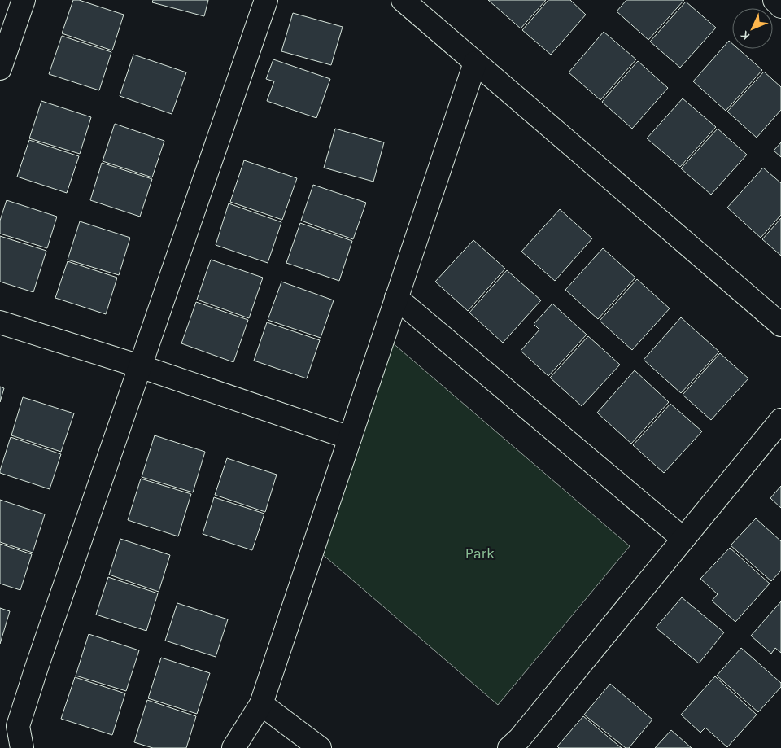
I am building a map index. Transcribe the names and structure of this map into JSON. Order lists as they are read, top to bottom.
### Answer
{
  "parks": ["Park"],
  "north": "bottom left"
}
